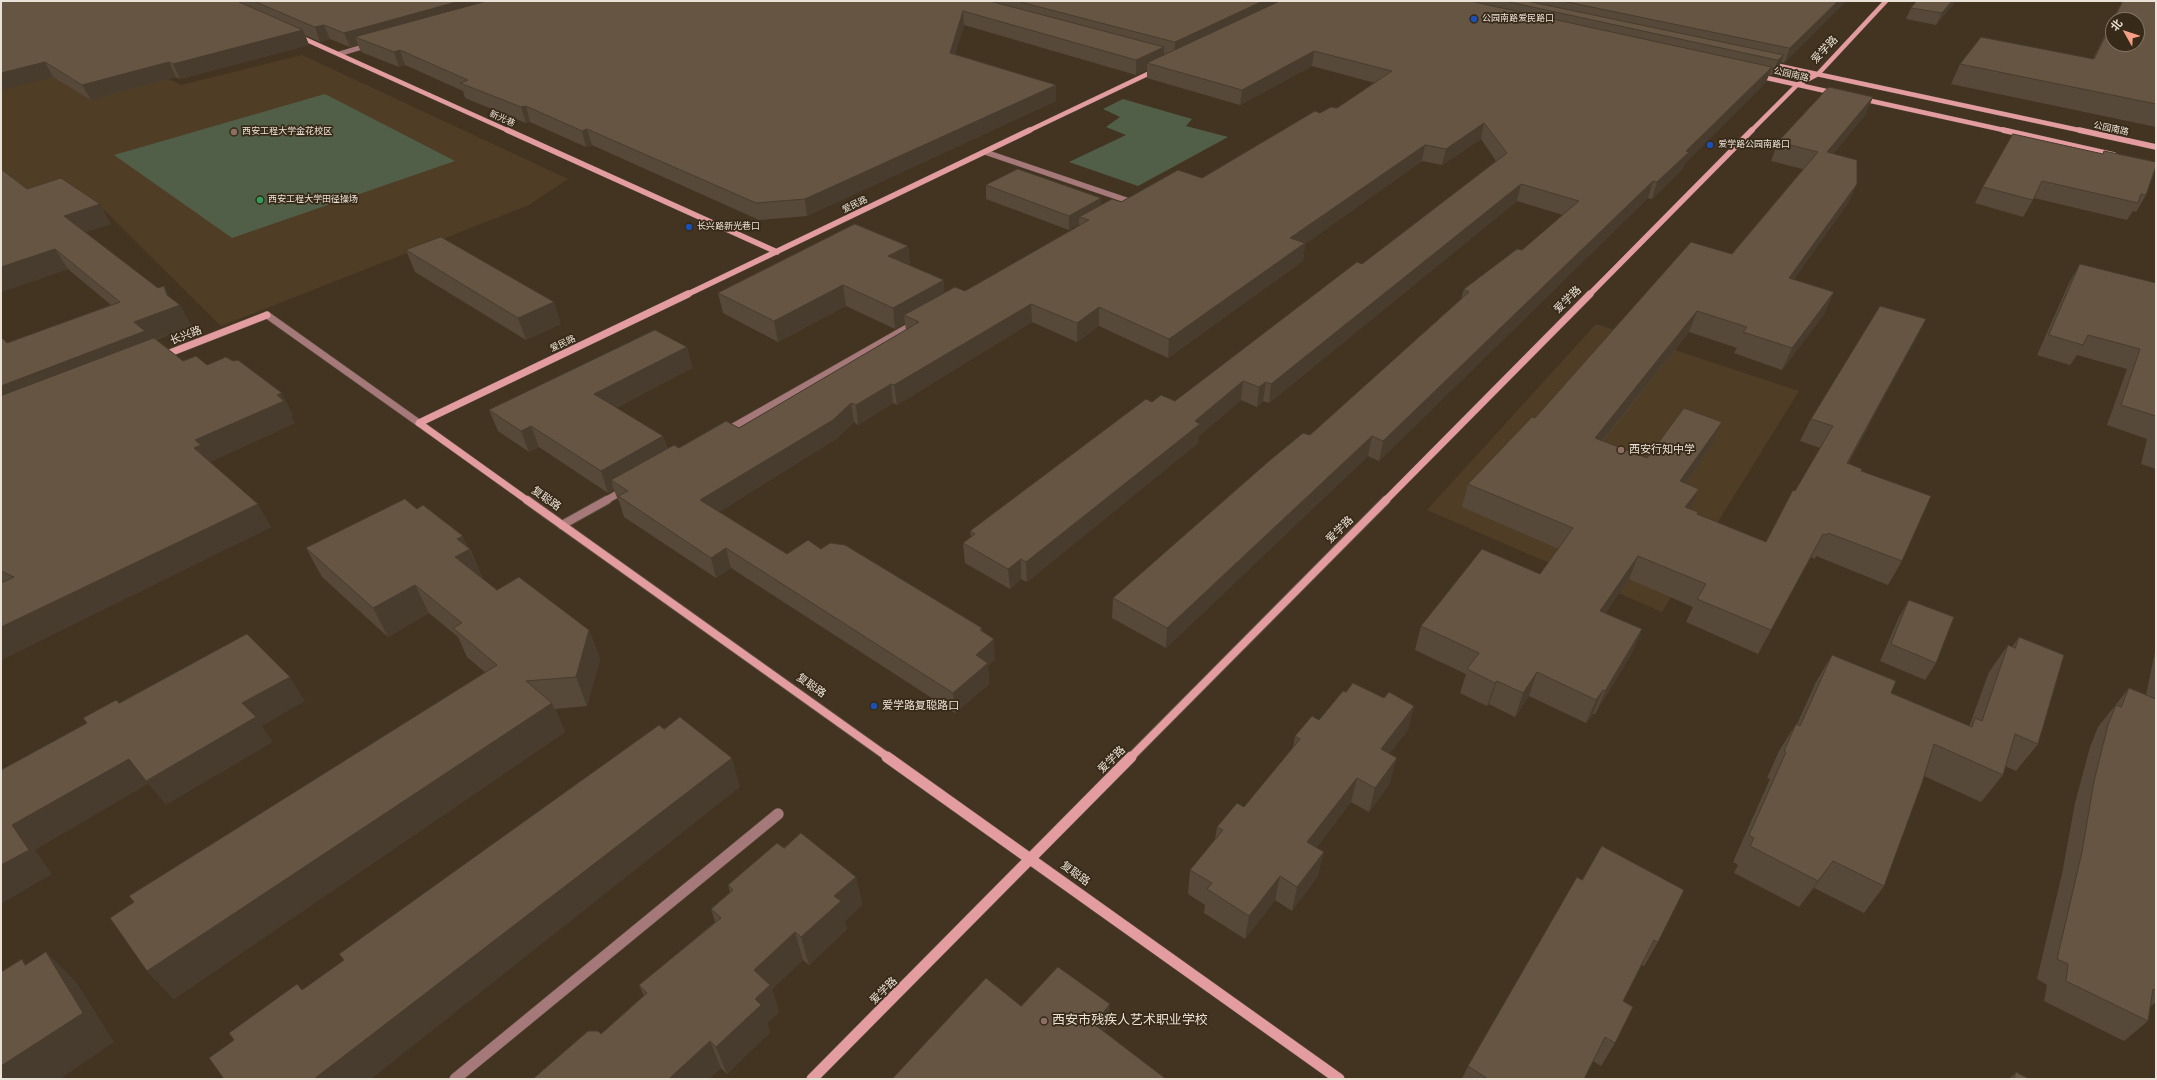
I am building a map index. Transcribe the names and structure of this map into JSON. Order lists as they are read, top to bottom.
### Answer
{
  "streets": {
    "street": [
      "爱学路",
      "公园南路",
      "新光巷",
      "爱民路",
      "长兴路",
      "复聪路"
    ]
  },
  "crossings": [
    ["爱学路", "公园南路"],
    ["爱学路", "复聪路"],
    ["新光巷", "爱民路"],
    ["爱民路", "复聪路"],
    ["长兴路", "复聪路"]
  ],
  "places": [
    "公园南路爱民路口",
    "西安工程大学金花校区",
    "爱学路公园南路口",
    "西安工程大学田径操场",
    "长兴路新光巷口",
    "西安行知中学",
    "爱学路复聪路口",
    "西安市残疾人艺术职业学校"
  ],
  "north": "top left"
}
